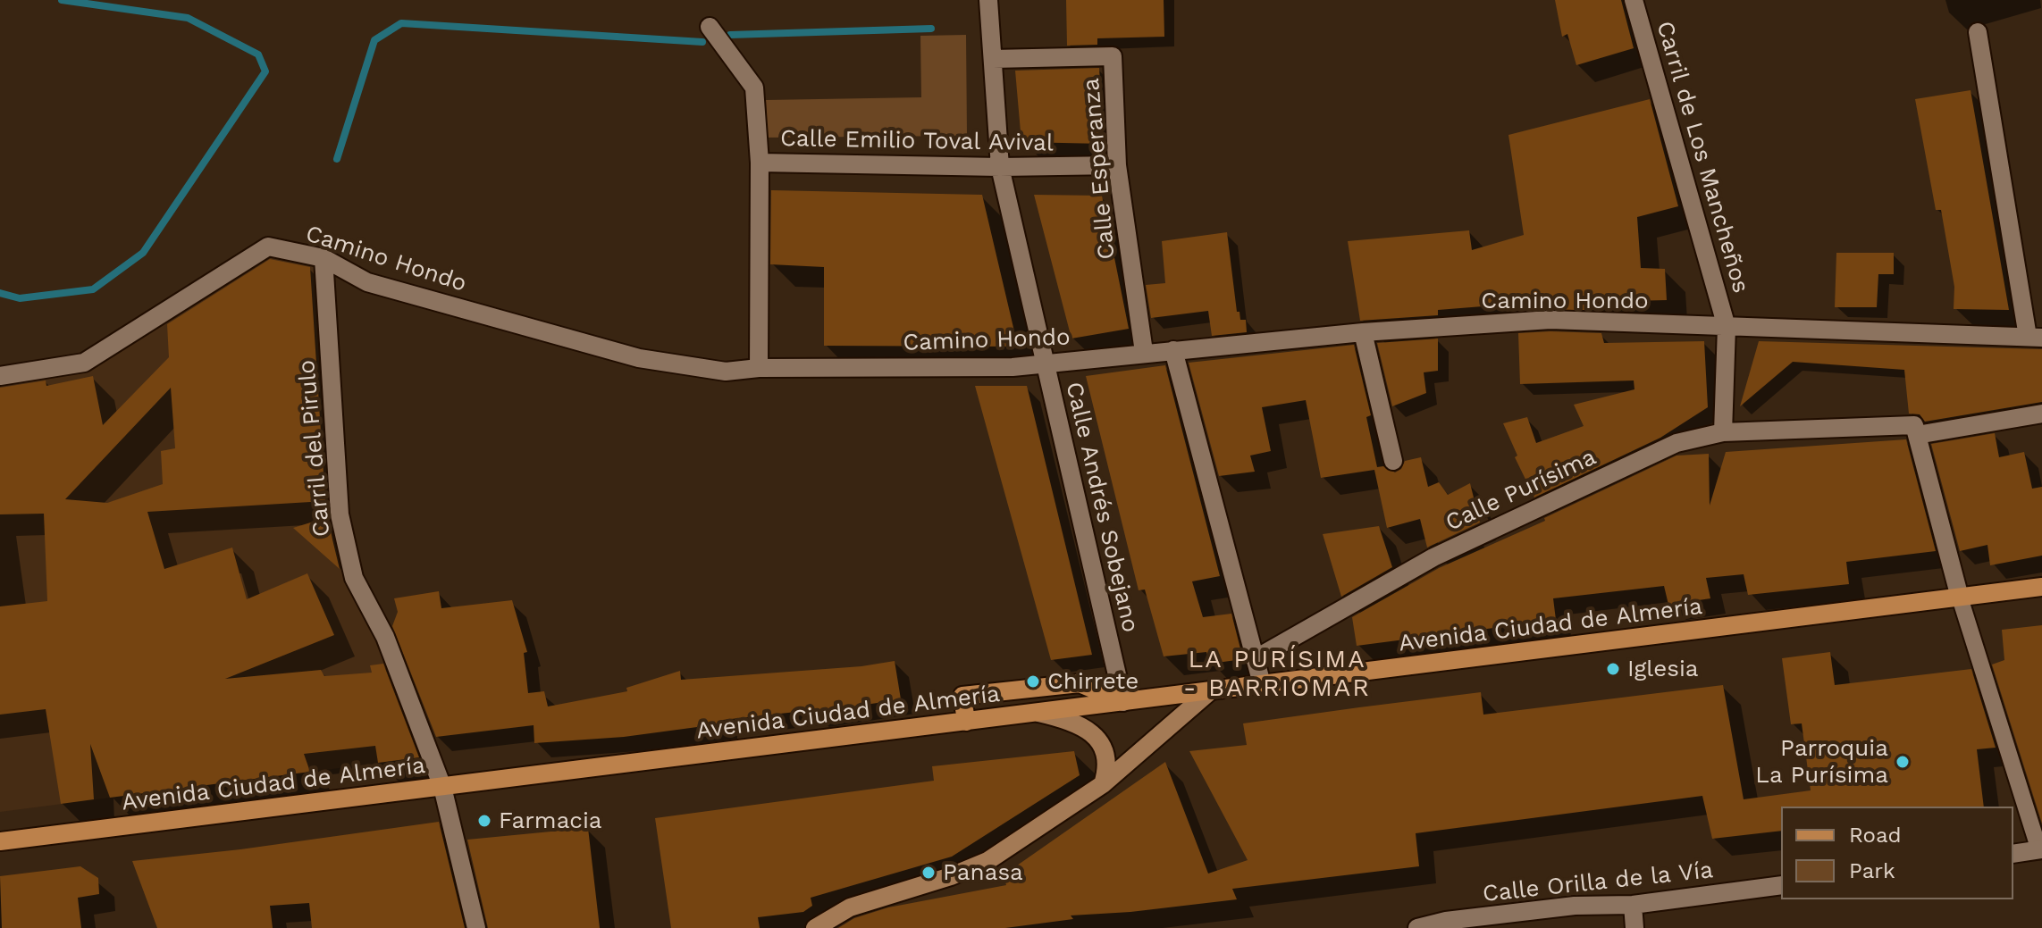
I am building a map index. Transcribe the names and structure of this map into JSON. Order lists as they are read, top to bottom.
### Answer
{
  "streets": {
    "main road": ["Avenida Ciudad de Almería"],
    "street": [
      "Calle Emilio Toval Avival",
      "Carril de Los Mancheños",
      "Calle Esperanza",
      "Camino Hondo",
      "Carril del Pirulo",
      "Calle Purísima",
      "Calle Andrés Sobejano",
      "Calle Orilla de la Vía"
    ]
  },
  "crossings": [
    ["Calle Emilio Toval Avival", "Calle Esperanza"],
    ["Calle Emilio Toval Avival", "Calle Andrés Sobejano"],
    ["Carril de Los Mancheños", "Camino Hondo"],
    ["Calle Esperanza", "Camino Hondo"],
    ["Calle Esperanza", "Calle Andrés Sobejano"],
    ["Camino Hondo", "Carril del Pirulo"],
    ["Camino Hondo", "Calle Andrés Sobejano"],
    ["Carril del Pirulo", "Avenida Ciudad de Almería"],
    ["Calle Andrés Sobejano", "Avenida Ciudad de Almería"]
  ],
  "districts": ["LA PURÍSIMA - BARRIOMAR"],
  "places": [
    "Iglesia",
    "Chirrete",
    "Parroquia La Purísima",
    "Farmacia",
    "Panasa"
  ],
  "legend": ["Road", "Park"]
}
